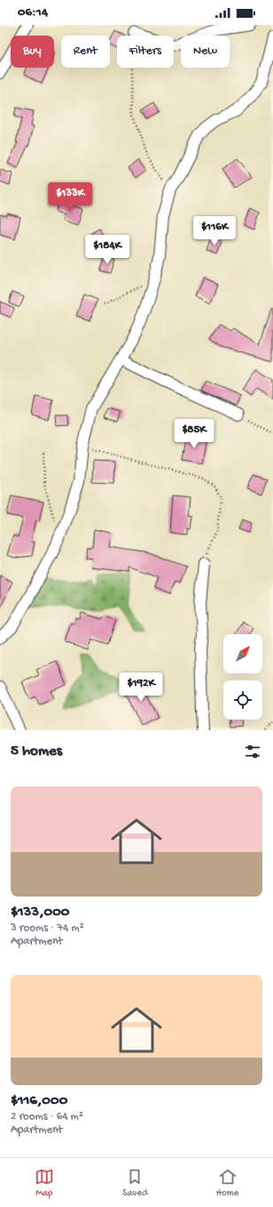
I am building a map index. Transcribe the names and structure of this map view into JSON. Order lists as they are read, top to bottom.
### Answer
{
  "north": "top right",
  "page": {
    "status": "06:14",
    "chip": [
      "Buy",
      "Rent",
      "Filters",
      "New"
    ],
    "price": [
      "$133K",
      "$116K",
      "$184K",
      "$85K",
      "$192K"
    ],
    "heading": "5 homes",
    "list": [
      {
        "name": "$133,000",
        "note": "3 rooms · 74 m² · Apartment"
      },
      {
        "name": "$116,000",
        "note": "2 rooms · 64 m² · Apartment"
      }
    ],
    "tabs": ["Map", "Saved", "Home"]
  }
}
